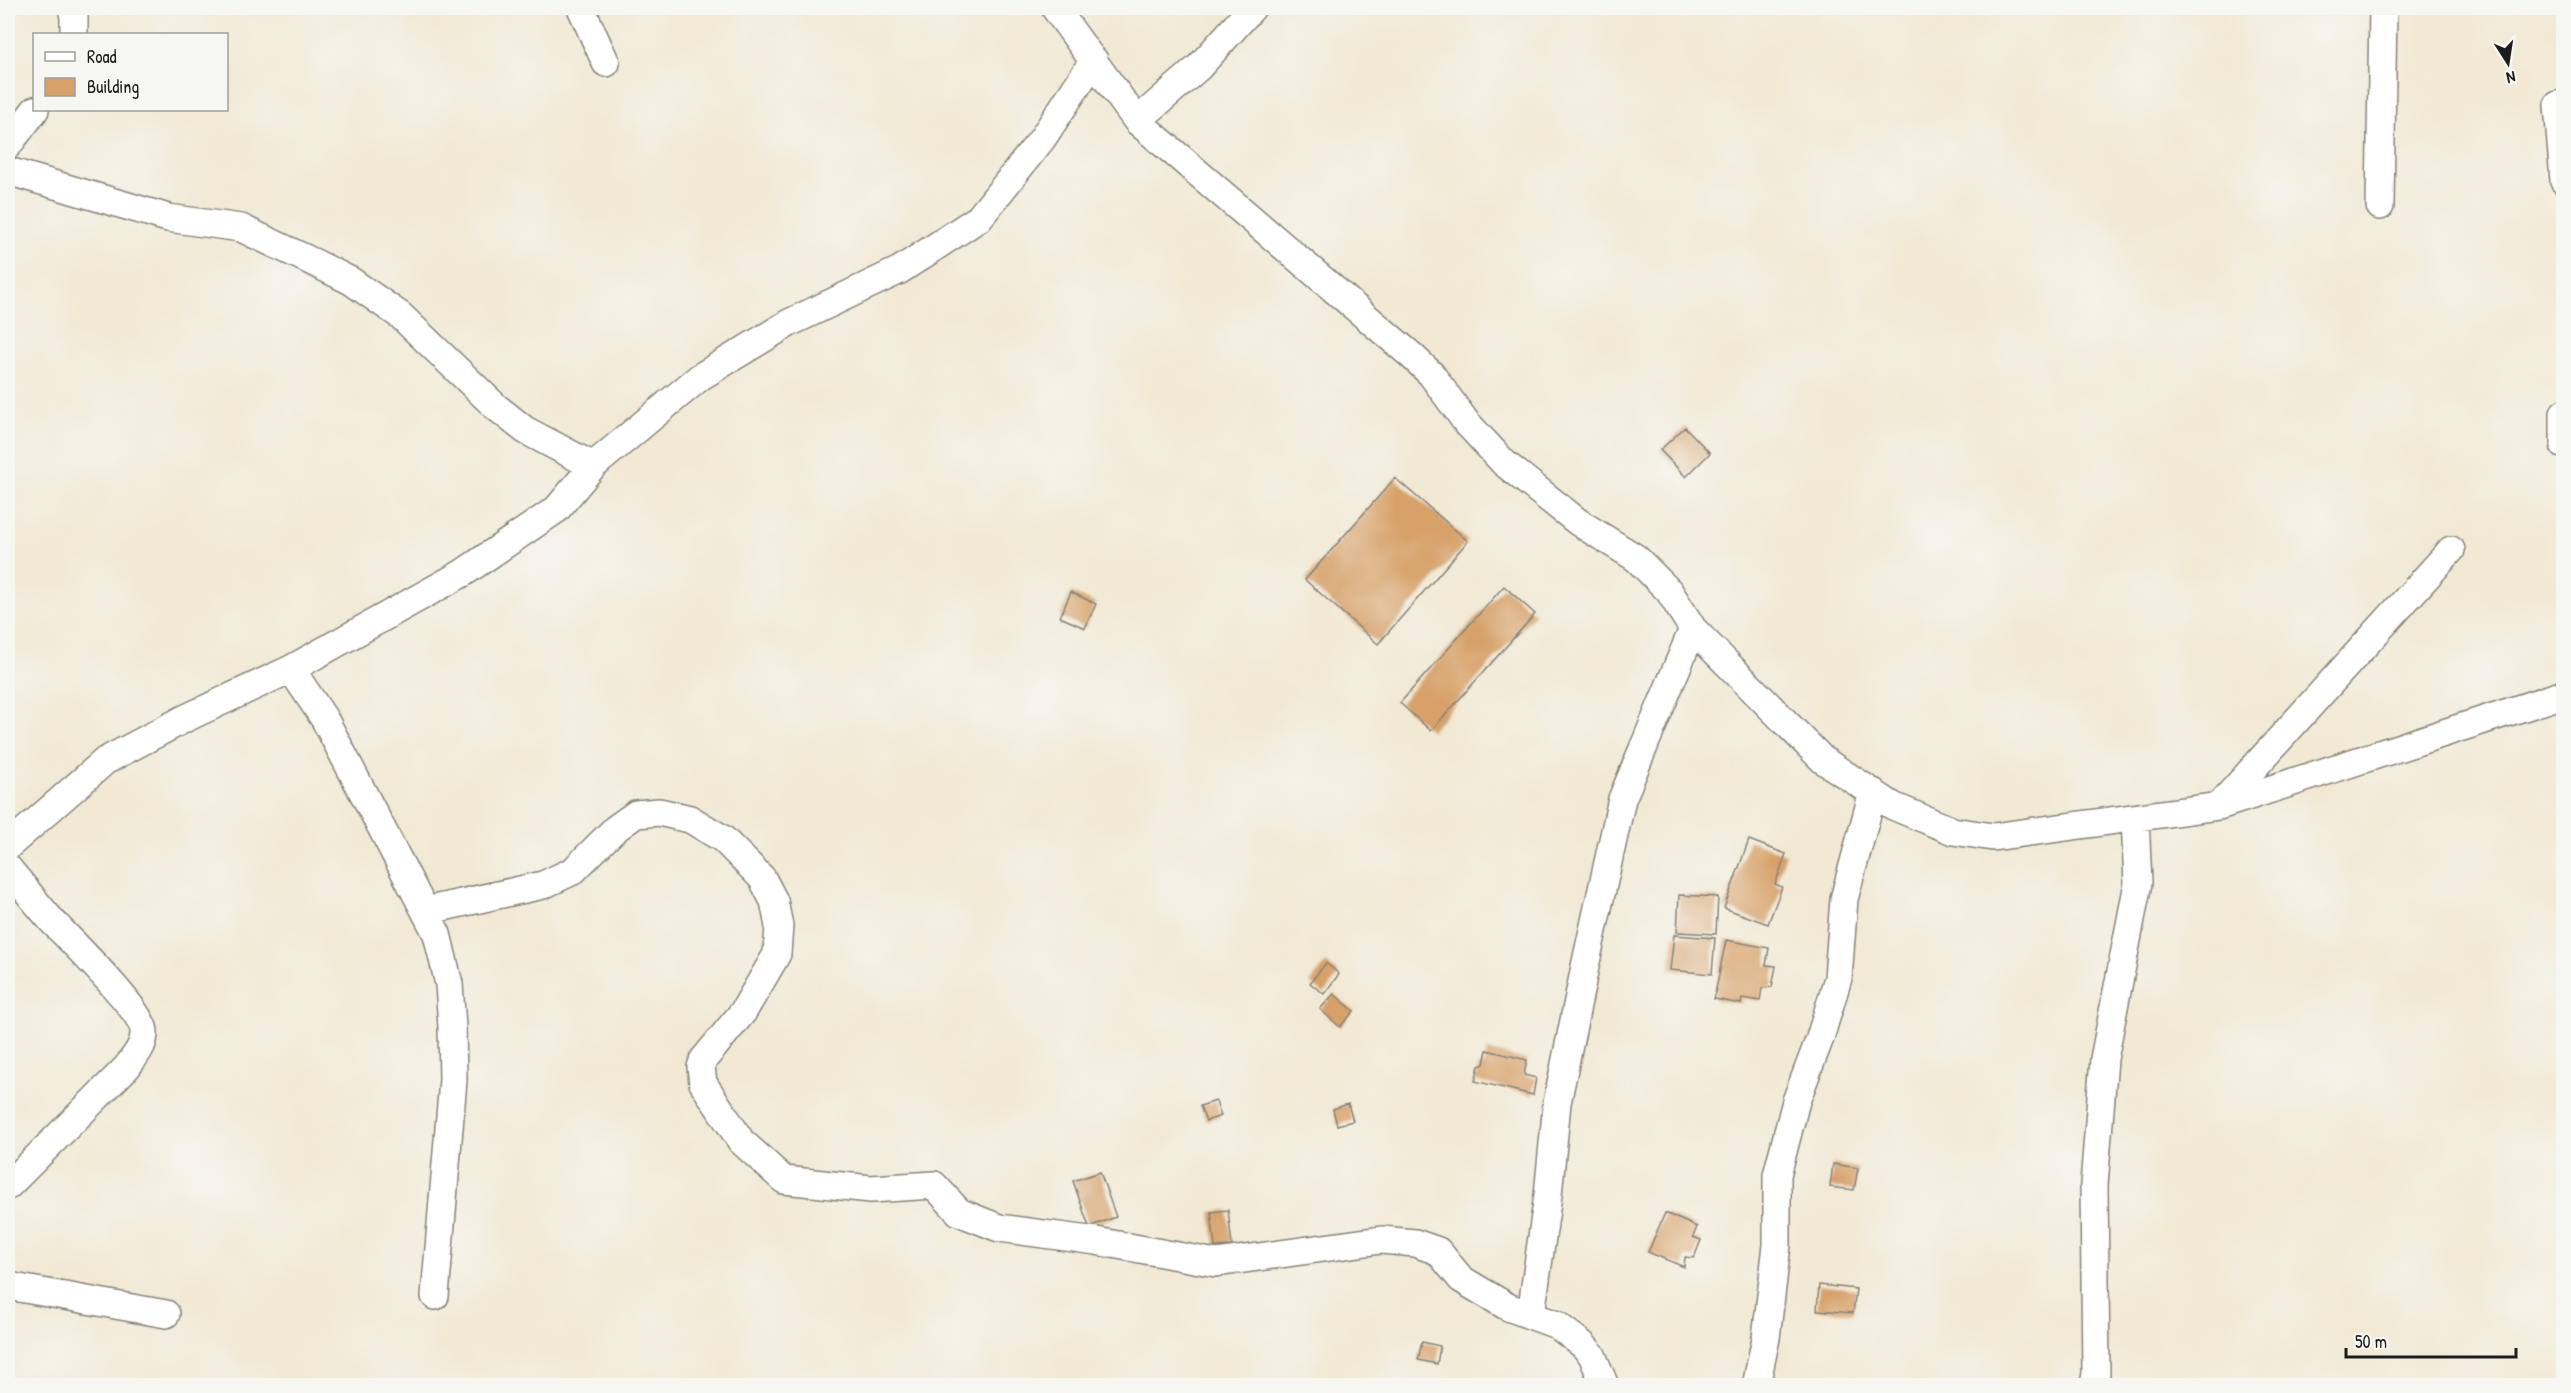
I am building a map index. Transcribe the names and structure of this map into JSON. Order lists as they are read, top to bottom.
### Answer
{
  "legend": ["Road", "Building"],
  "scale_bar": "50 m",
  "north": "bottom"
}
